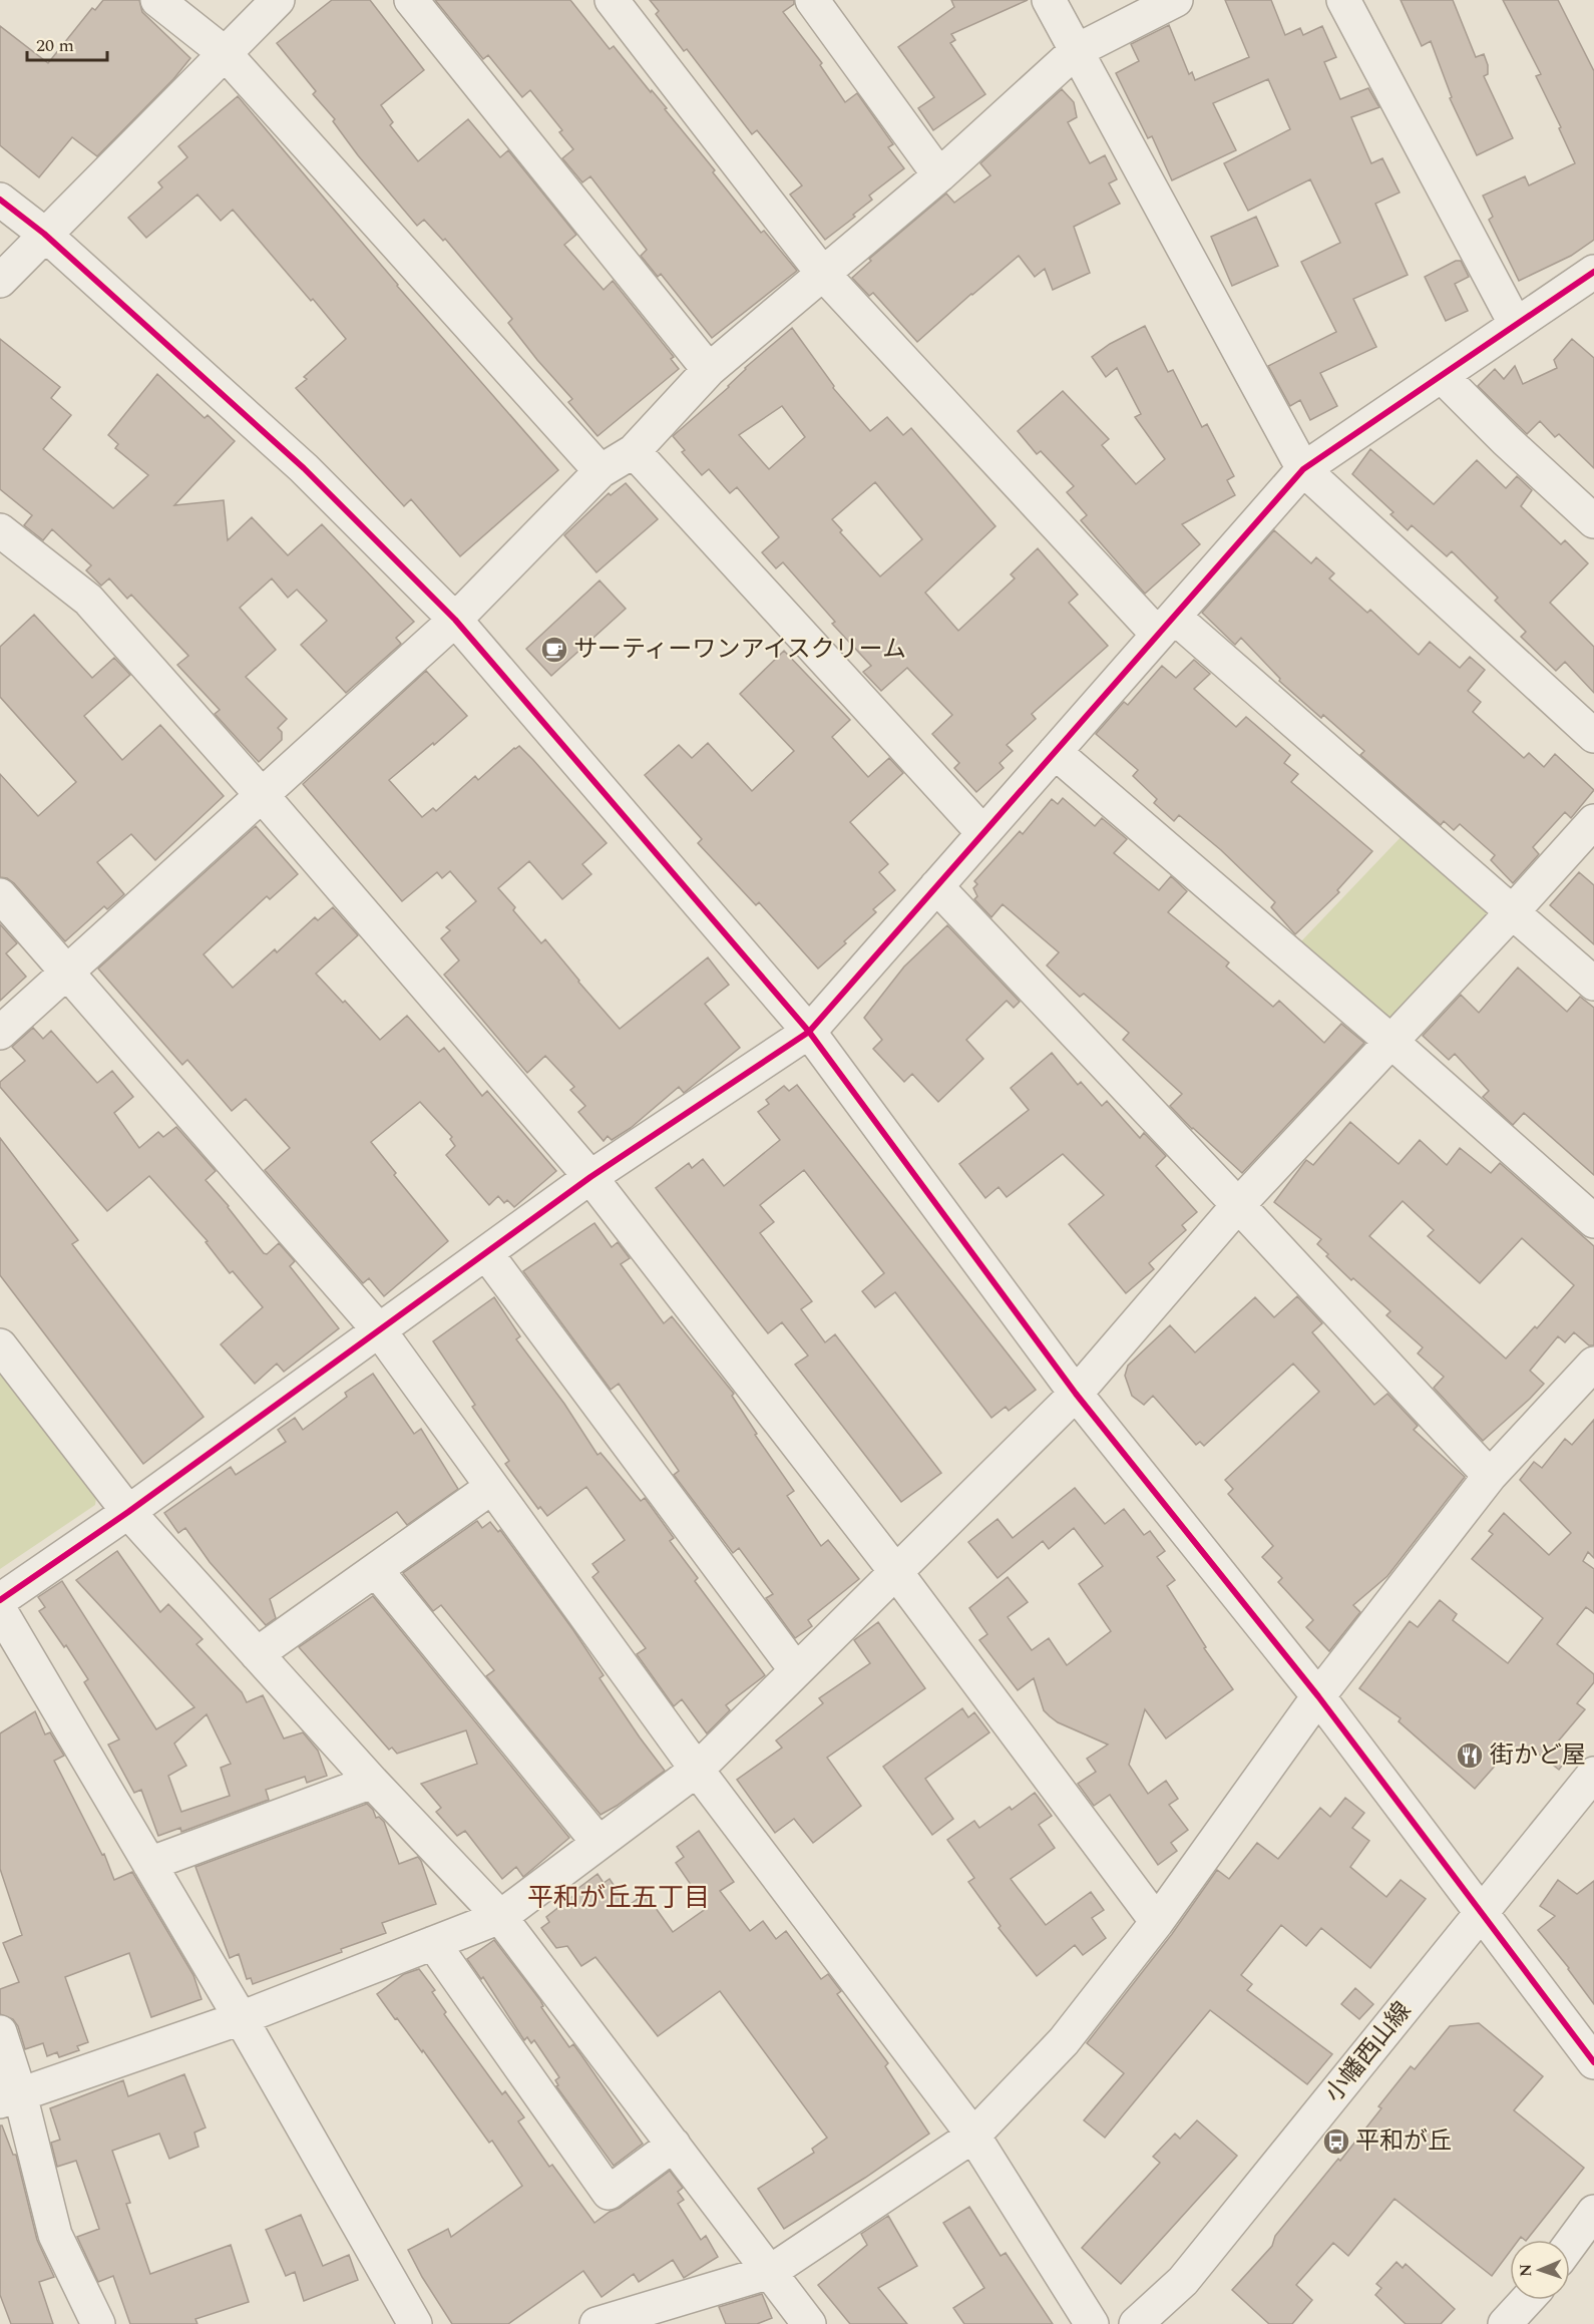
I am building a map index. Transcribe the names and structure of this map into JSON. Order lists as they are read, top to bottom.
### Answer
{
  "streets": {
    "street": ["小幡西山線"]
  },
  "districts": ["平和が丘五丁目"],
  "places": {
    "cafe": ["サーティーワンアイスクリーム"],
    "restaurant": ["街かど屋"],
    "bus stop": ["平和が丘"]
  },
  "scale_bar": "20 m",
  "north": "left"
}
